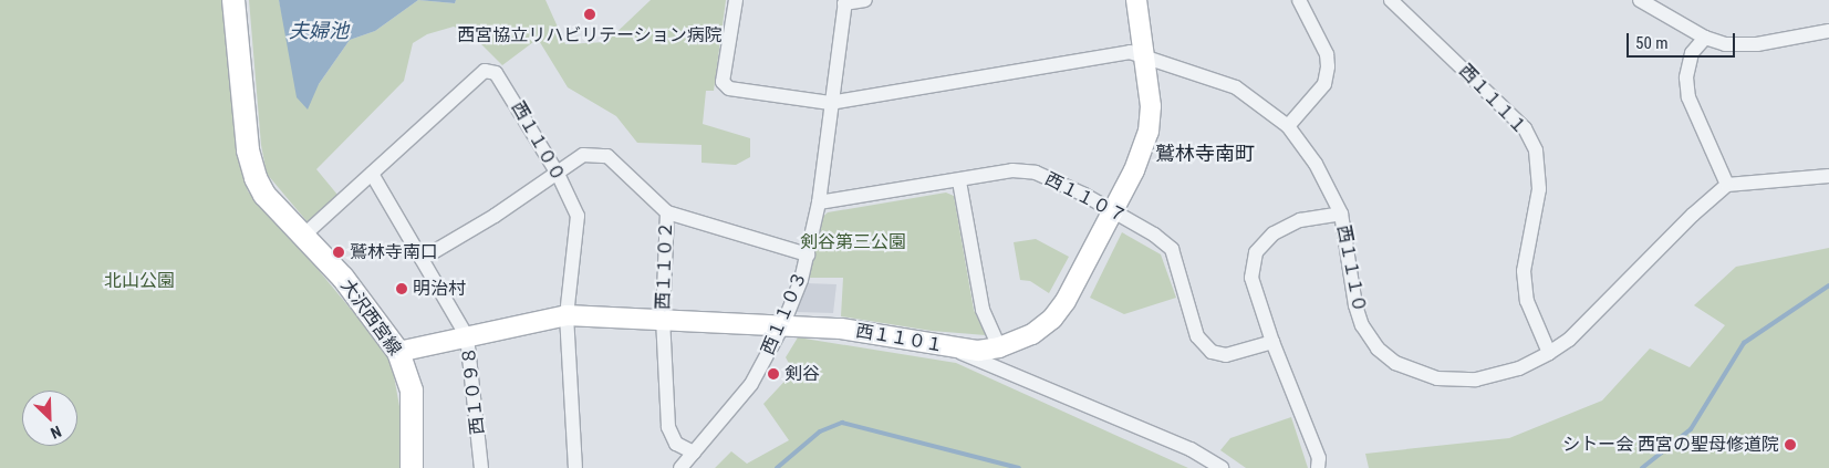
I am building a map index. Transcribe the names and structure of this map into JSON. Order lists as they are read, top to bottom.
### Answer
{
  "streets": {
    "main road": ["大沢西宮線"],
    "street": [
      "西１１１１",
      "西１１００",
      "西１１０７",
      "西１１０２",
      "西１１１０",
      "西１１０３",
      "西１１０１",
      "西１０９８"
    ]
  },
  "crossings": [
    ["西１１１１", "西１１１０"],
    ["西１１００", "大沢西宮線"],
    ["西１１００", "西１１０１"],
    ["西１１００", "西１０９８"],
    ["西１１０７", "西１１０３"],
    ["西１１０７", "西１１０１"],
    ["西１１０２", "西１１０３"],
    ["西１１０２", "西１１０１"],
    ["西１１１０", "西１１０３"],
    ["西１１１０", "西１１０１"],
    ["西１１０３", "西１１０１"],
    ["大沢西宮線", "西１１０１"],
    ["西１１０１", "西１０９８"]
  ],
  "districts": ["鷲林寺南町"],
  "water": ["夫婦池"],
  "parks": ["剣谷第三公園", "北山公園"],
  "places": [
    "西宮協立リハビリテーション病院",
    "鷲林寺南口",
    "明治村",
    "剣谷",
    "シトー会 西宮の聖母修道院"
  ],
  "scale_bar": "50 m",
  "north": "bottom right"
}
